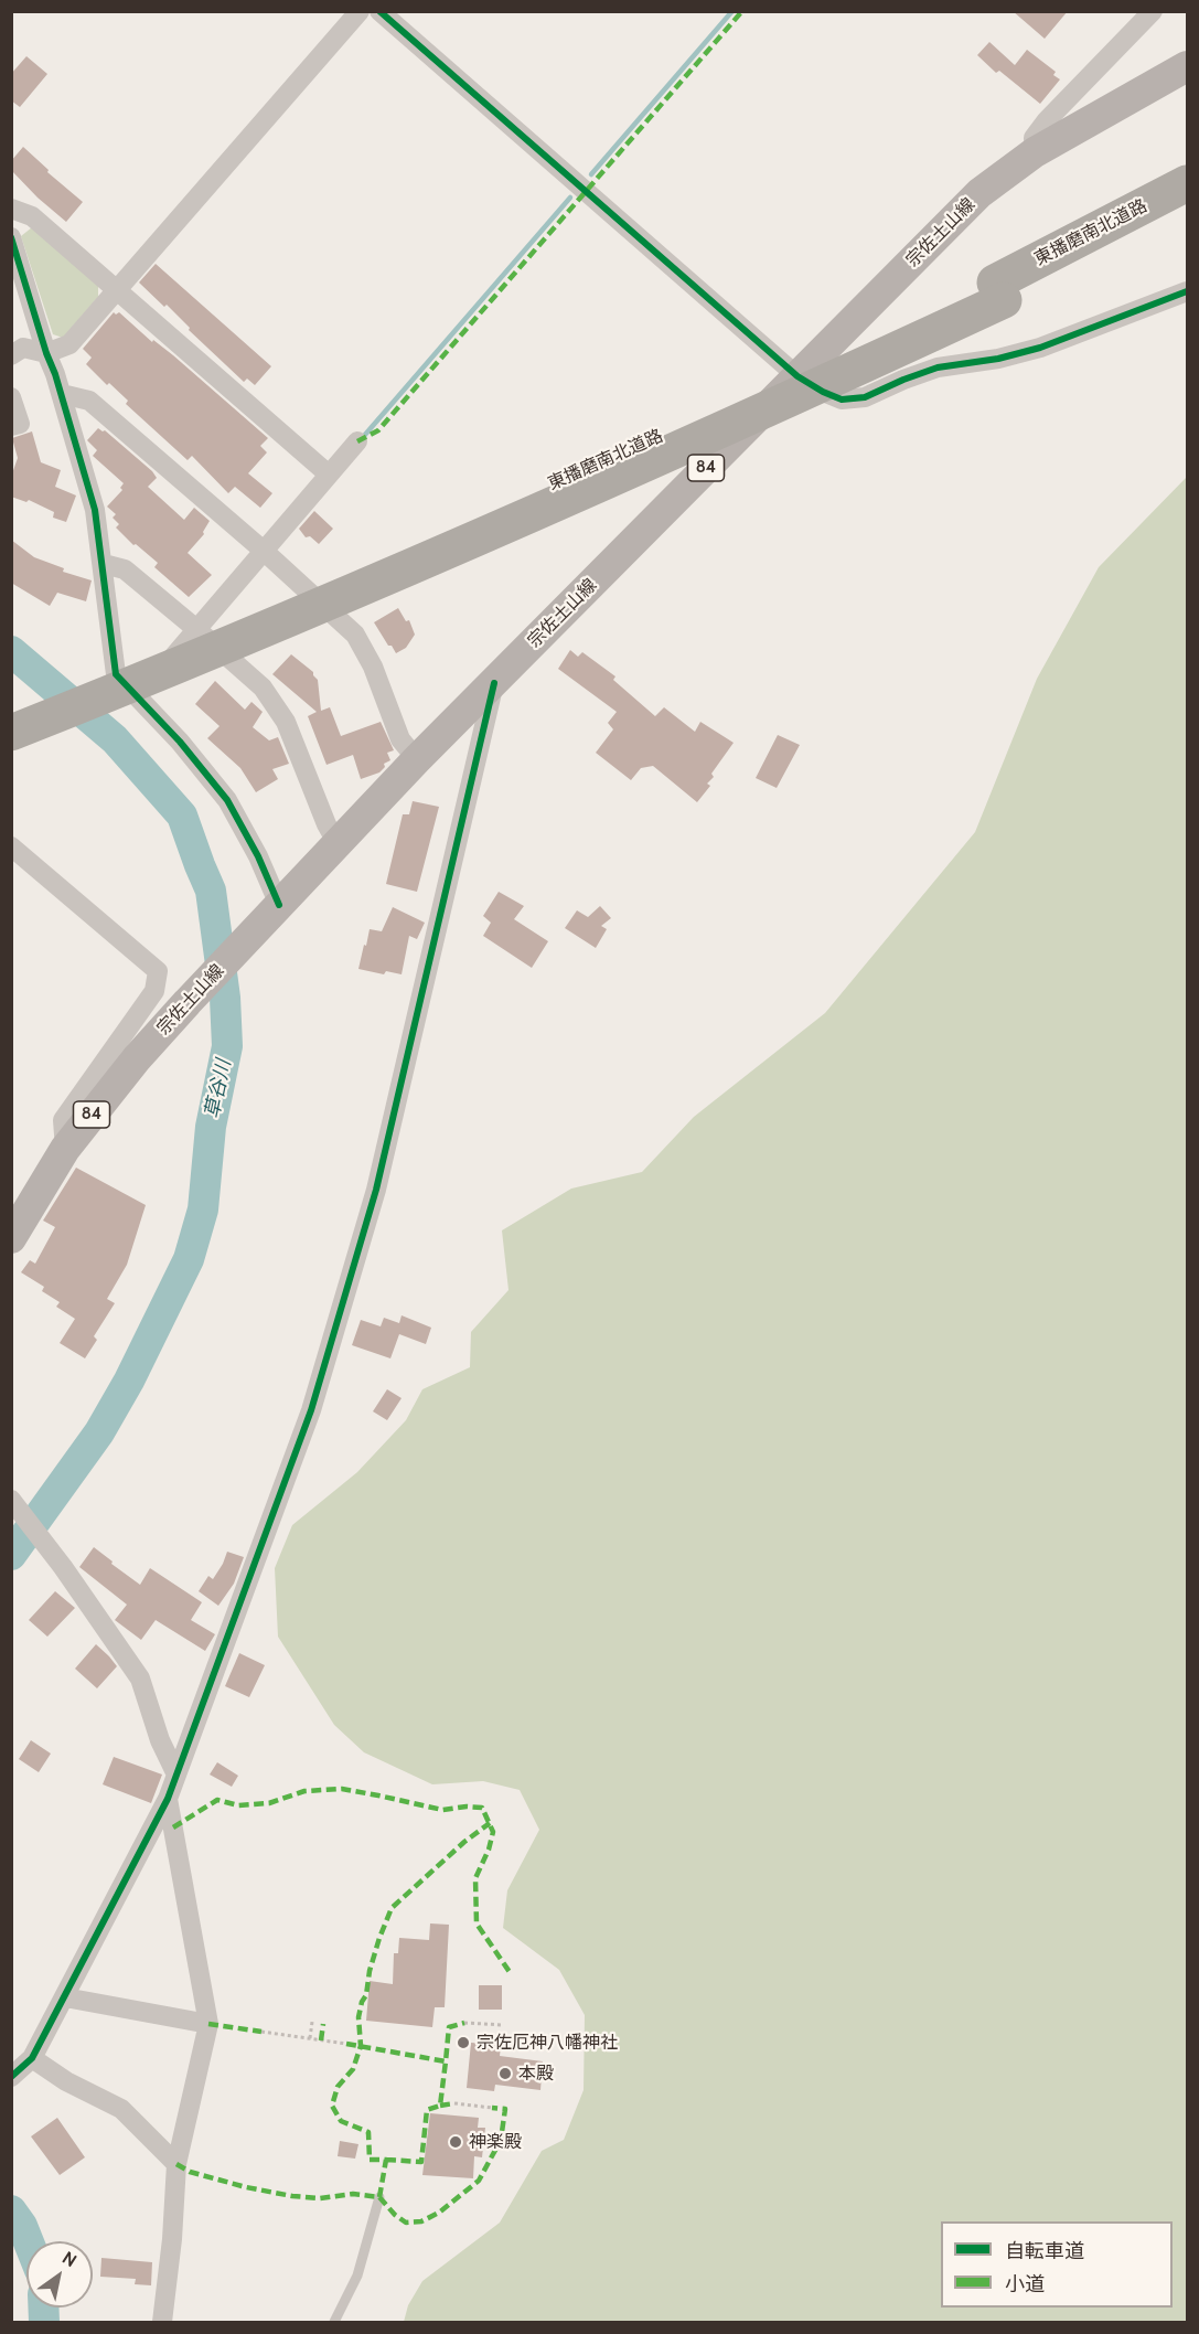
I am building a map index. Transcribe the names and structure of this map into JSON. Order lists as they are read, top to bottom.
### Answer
{
  "streets": {
    "highway": ["東播磨南北道路"],
    "main road": ["宗佐土山線", "84"]
  },
  "water": ["草谷川"],
  "places": ["宗佐厄神八幡神社", "本殿", "神楽殿"],
  "legend": ["自転車道", "小道"],
  "north": "top right"
}
